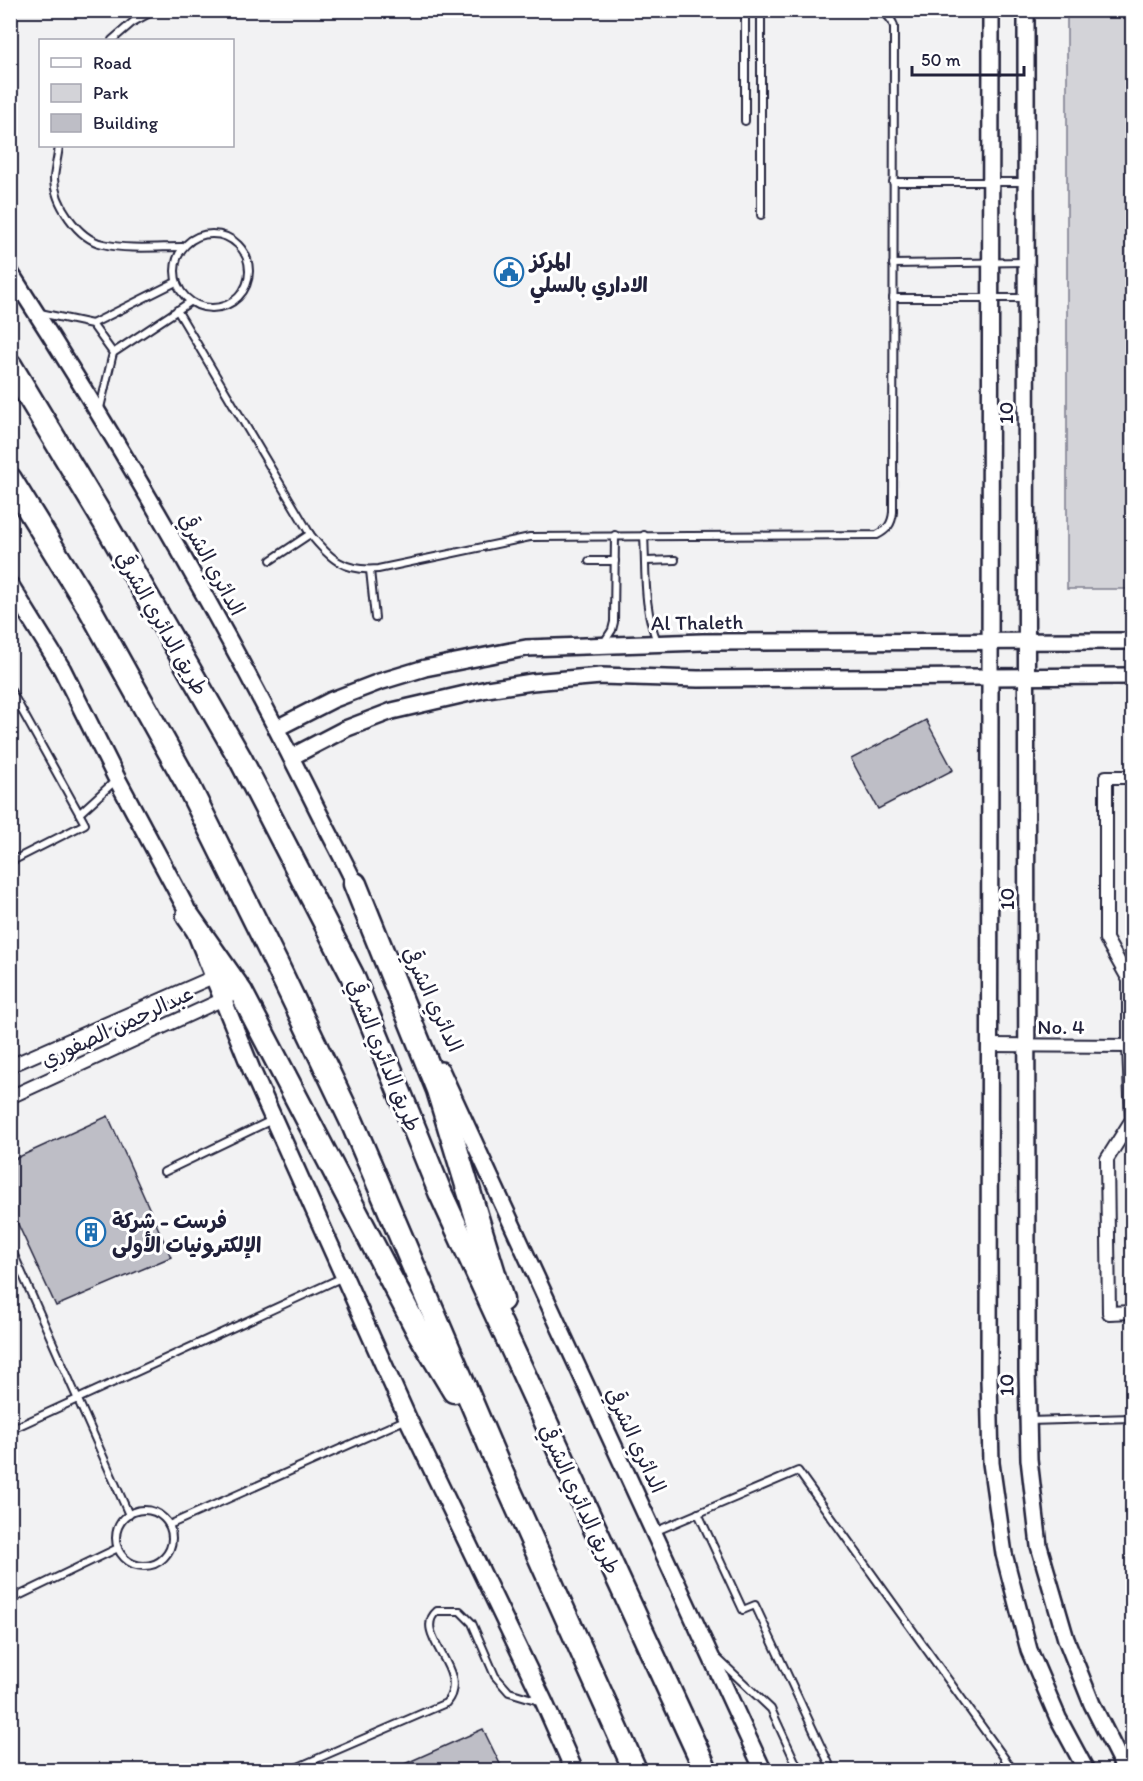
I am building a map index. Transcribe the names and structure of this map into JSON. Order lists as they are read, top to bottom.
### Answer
{
  "streets": {
    "highway": ["طريق الدائري الشرقي"],
    "street": [
      "10",
      "الدائري الشرقي",
      "Al Thaleth",
      "عبدالرحمن الصفوري",
      "No. 4"
    ]
  },
  "crossings": [
    ["10", "Al Thaleth"],
    ["10", "No. 4"],
    ["الدائري الشرقي", "Al Thaleth"]
  ],
  "places": {
    "public building": ["المركز الاداري بالسلي"],
    "building": ["فرست - شركة الإلكترونيات الأولى"]
  },
  "legend": ["Road", "Park", "Building"],
  "scale_bar": "50 m"
}
